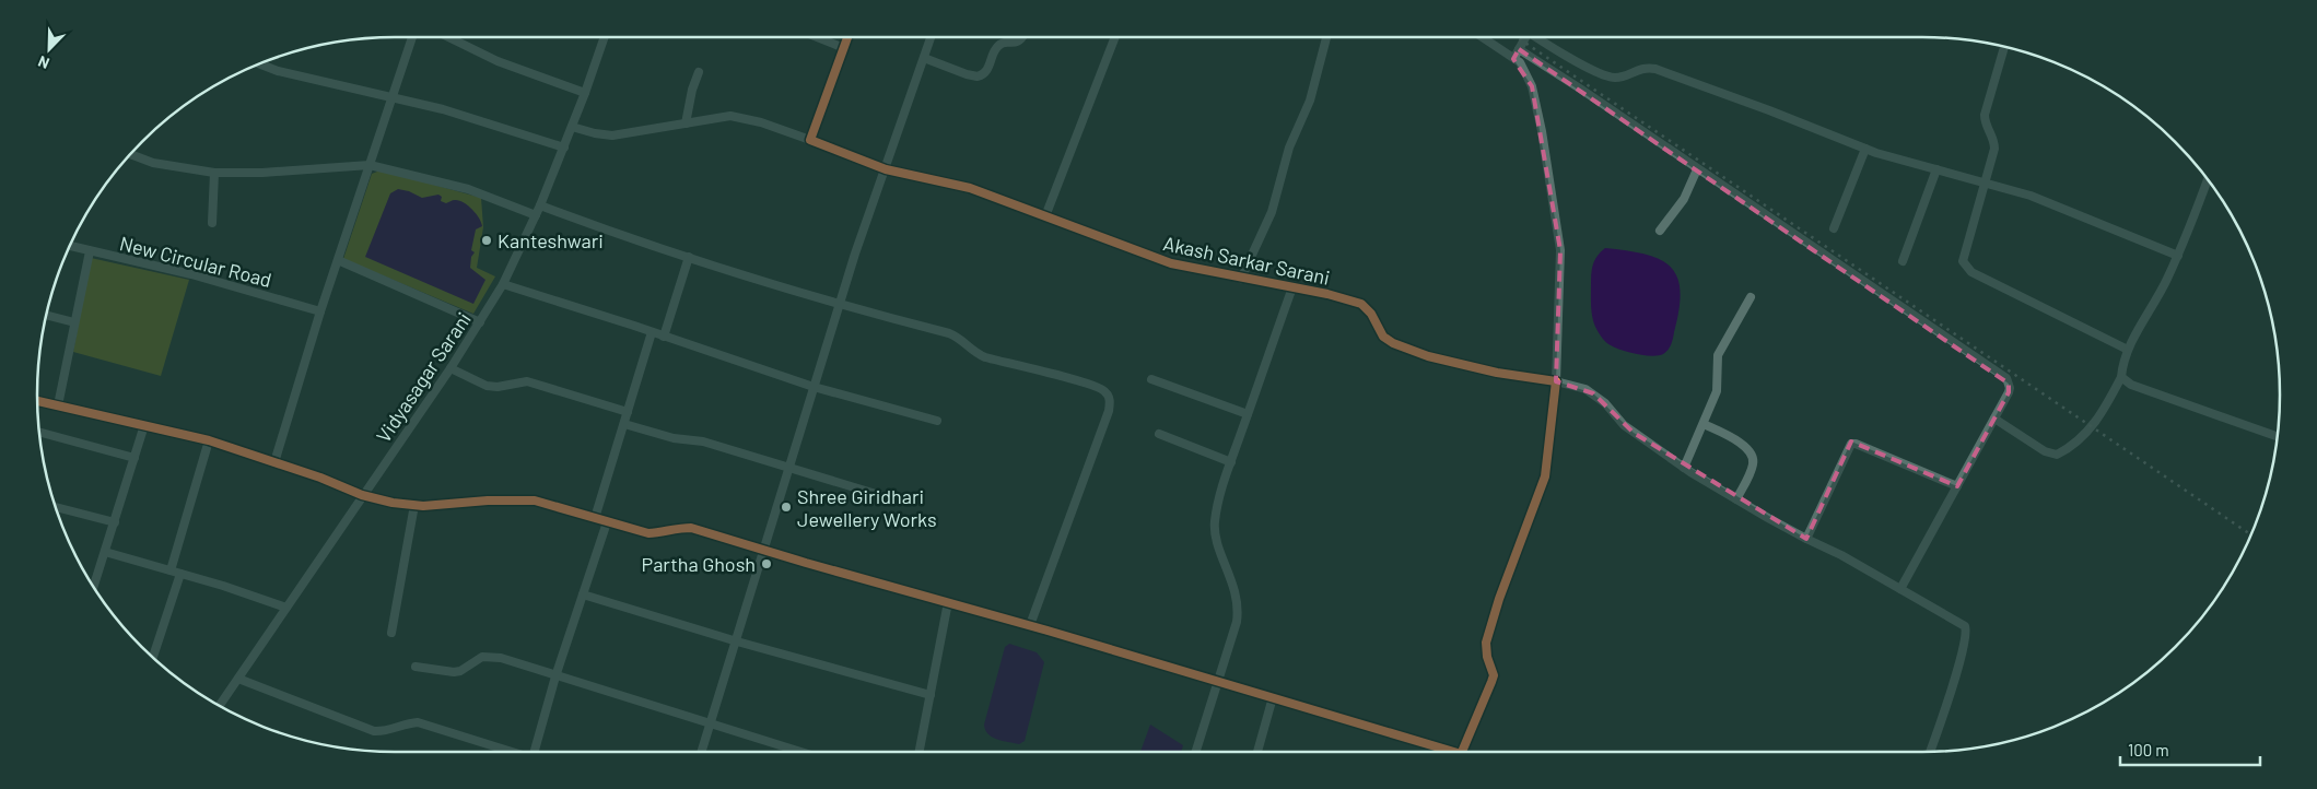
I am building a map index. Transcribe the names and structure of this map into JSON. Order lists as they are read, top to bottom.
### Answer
{
  "streets": {
    "street": ["Akash Sarkar Sarani", "New Circular Road", "Vidyasagar Sarani"]
  },
  "crossings": [
    ["Akash Sarkar Sarani", "Vidyasagar Sarani"]
  ],
  "places": ["Kanteshwari", "Shree Giridhari Jewellery Works", "Partha Ghosh"],
  "scale_bar": "100 m",
  "north": "bottom left"
}
